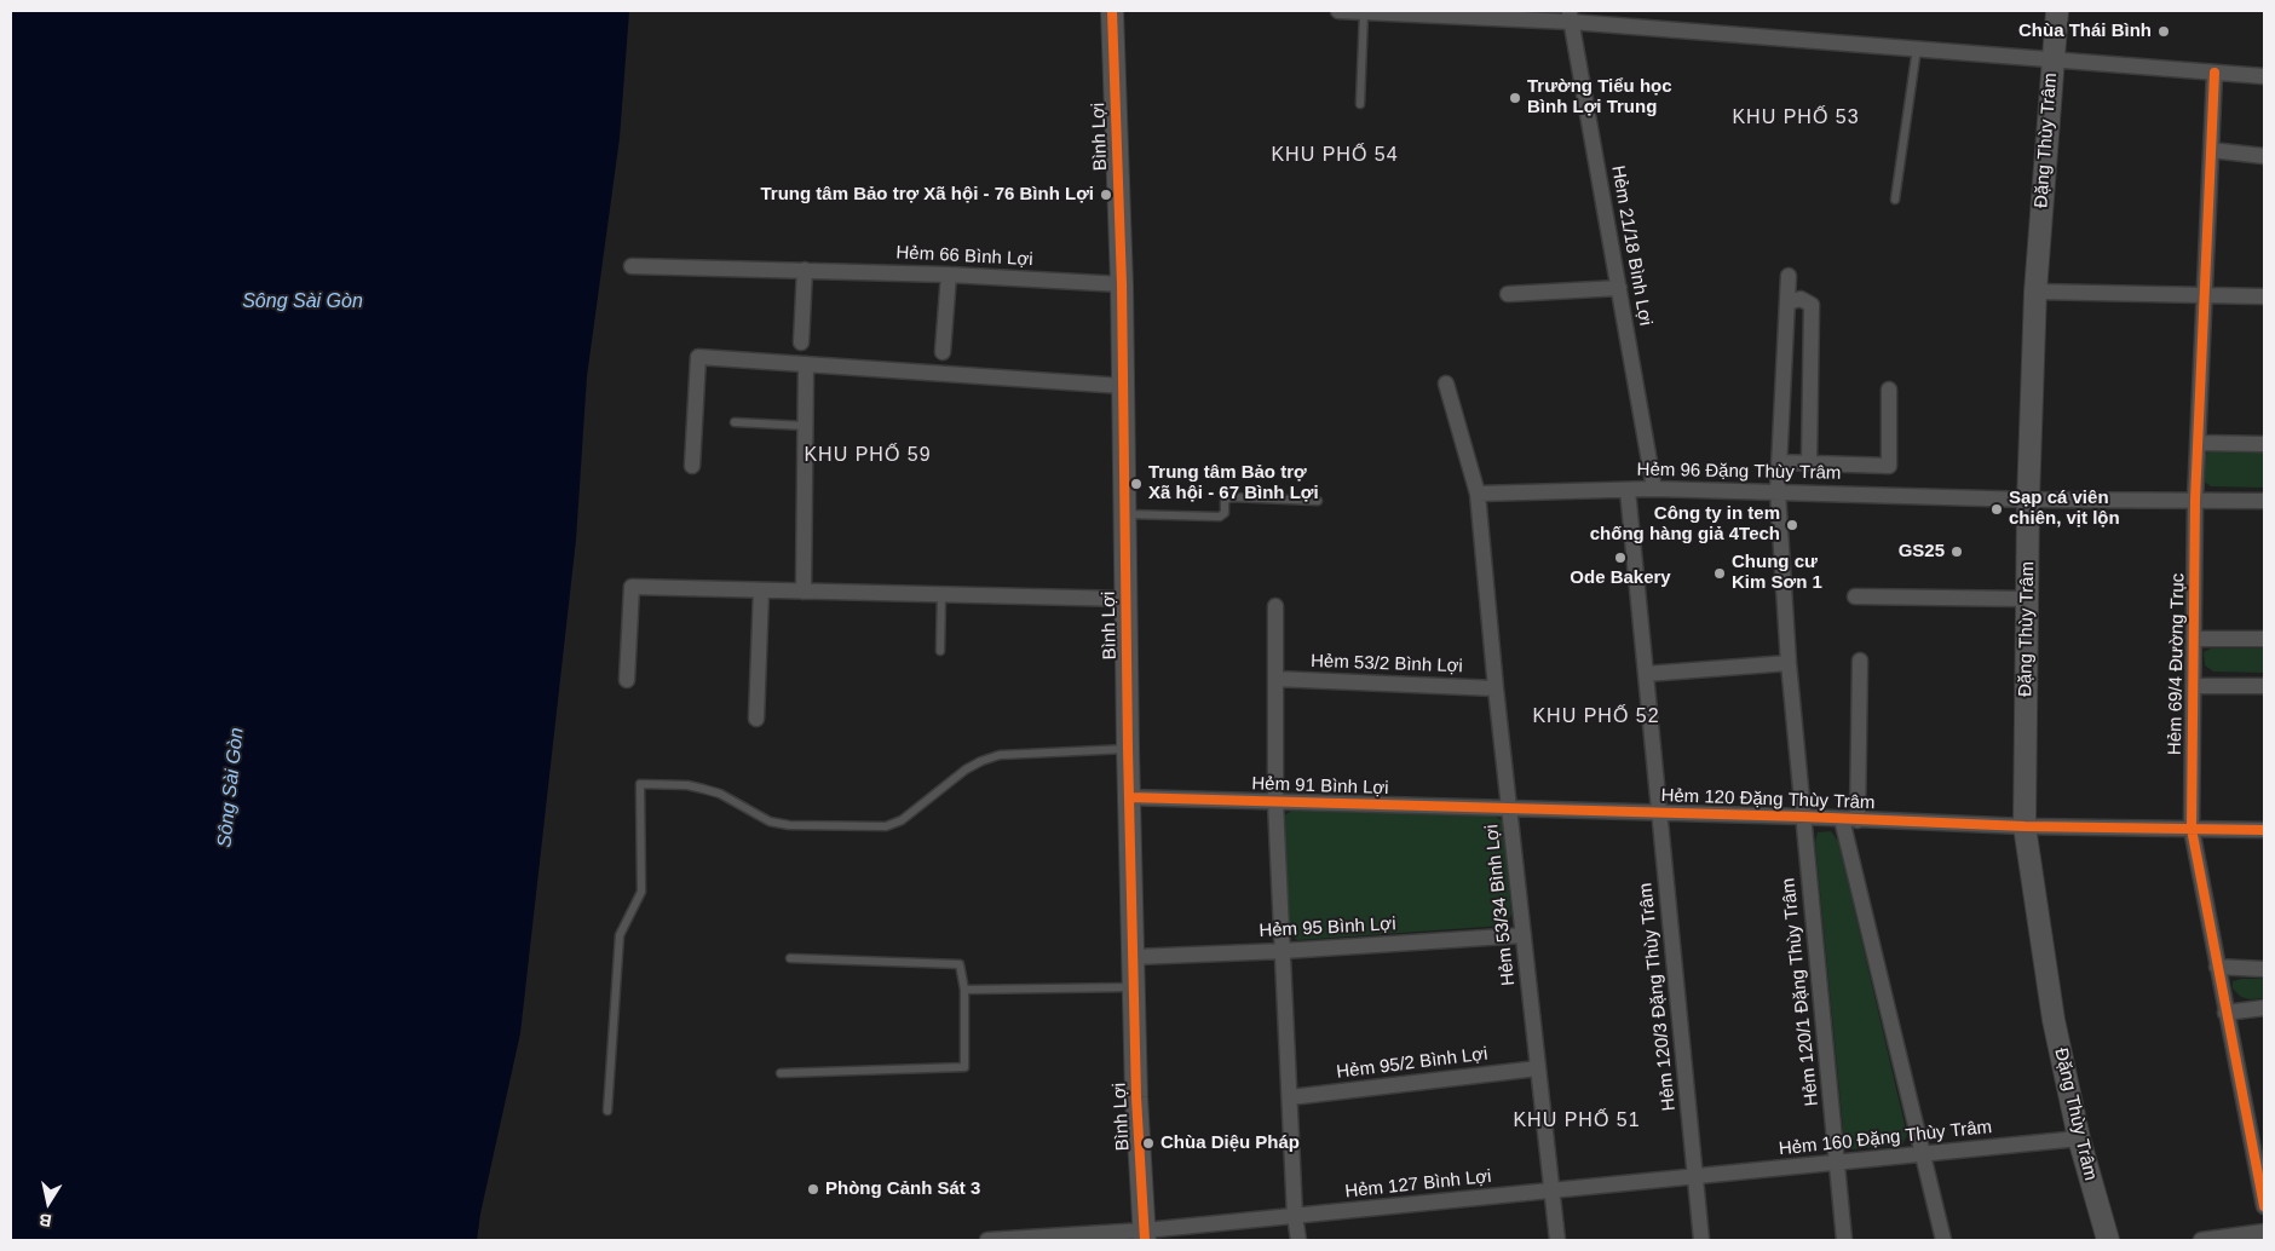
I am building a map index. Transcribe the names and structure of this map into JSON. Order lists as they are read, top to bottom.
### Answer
{
  "streets": {
    "main road": ["Bình Lợi", "Đặng Thùy Trâm"],
    "street": [
      "Hẻm 21/18 Bình Lợi",
      "Hẻm 66 Bình Lợi",
      "Hẻm 96 Đặng Thùy Trâm",
      "Hẻm 53/2 Bình Lợi",
      "Hẻm 69/4 Đường Trục",
      "Hẻm 91 Bình Lợi",
      "Hẻm 120 Đặng Thùy Trâm",
      "Hẻm 53/34 Bình Lợi",
      "Hẻm 95 Bình Lợi",
      "Hẻm 120/1 Đặng Thùy Trâm",
      "Hẻm 120/3 Đặng Thùy Trâm",
      "Hẻm 95/2 Bình Lợi",
      "Hẻm 160 Đặng Thùy Trâm",
      "Hẻm 127 Bình Lợi"
    ]
  },
  "crossings": [
    ["Bình Lợi", "Hẻm 66 Bình Lợi"],
    ["Bình Lợi", "Hẻm 91 Bình Lợi"],
    ["Bình Lợi", "Hẻm 95 Bình Lợi"],
    ["Bình Lợi", "Hẻm 127 Bình Lợi"],
    ["Đặng Thùy Trâm", "Hẻm 96 Đặng Thùy Trâm"],
    ["Đặng Thùy Trâm", "Hẻm 120 Đặng Thùy Trâm"],
    ["Đặng Thùy Trâm", "Hẻm 160 Đặng Thùy Trâm"],
    ["Hẻm 21/18 Bình Lợi", "Hẻm 96 Đặng Thùy Trâm"],
    ["Hẻm 96 Đặng Thùy Trâm", "Hẻm 69/4 Đường Trục"],
    ["Hẻm 96 Đặng Thùy Trâm", "Hẻm 120 Đặng Thùy Trâm"],
    ["Hẻm 96 Đặng Thùy Trâm", "Hẻm 120/1 Đặng Thùy Trâm"],
    ["Hẻm 96 Đặng Thùy Trâm", "Hẻm 120/3 Đặng Thùy Trâm"],
    ["Hẻm 53/2 Bình Lợi", "Hẻm 53/34 Bình Lợi"],
    ["Hẻm 69/4 Đường Trục", "Hẻm 120 Đặng Thùy Trâm"],
    ["Hẻm 91 Bình Lợi", "Hẻm 120 Đặng Thùy Trâm"],
    ["Hẻm 91 Bình Lợi", "Hẻm 53/34 Bình Lợi"],
    ["Hẻm 120 Đặng Thùy Trâm", "Hẻm 53/34 Bình Lợi"],
    ["Hẻm 120 Đặng Thùy Trâm", "Hẻm 120/1 Đặng Thùy Trâm"],
    ["Hẻm 120 Đặng Thùy Trâm", "Hẻm 120/3 Đặng Thùy Trâm"],
    ["Hẻm 53/34 Bình Lợi", "Hẻm 95 Bình Lợi"],
    ["Hẻm 53/34 Bình Lợi", "Hẻm 95/2 Bình Lợi"],
    ["Hẻm 53/34 Bình Lợi", "Hẻm 127 Bình Lợi"],
    ["Hẻm 120/1 Đặng Thùy Trâm", "Hẻm 160 Đặng Thùy Trâm"],
    ["Hẻm 120/3 Đặng Thùy Trâm", "Hẻm 160 Đặng Thùy Trâm"],
    ["Hẻm 120/3 Đặng Thùy Trâm", "Hẻm 127 Bình Lợi"],
    ["Hẻm 160 Đặng Thùy Trâm", "Hẻm 127 Bình Lợi"]
  ],
  "districts": [
    "KHU PHỐ 53",
    "KHU PHỐ 54",
    "KHU PHỐ 59",
    "KHU PHỐ 52",
    "KHU PHỐ 51"
  ],
  "water": ["Sông Sài Gòn"],
  "places": [
    "Chùa Thái Bình",
    "Trường Tiểu học Bình Lợi Trung",
    "Trung tâm Bảo trợ Xã hội - 76 Bình Lợi",
    "Trung tâm Bảo trợ Xã hội - 67 Bình Lợi",
    "Sạp cá viên chiên, vịt lộn",
    "Công ty in tem chống hàng giả 4Tech",
    "GS25",
    "Ode Bakery",
    "Chung cư Kim Sơn 1",
    "Chùa Diệu Pháp",
    "Phòng Cảnh Sát 3"
  ],
  "north": "bottom"
}
